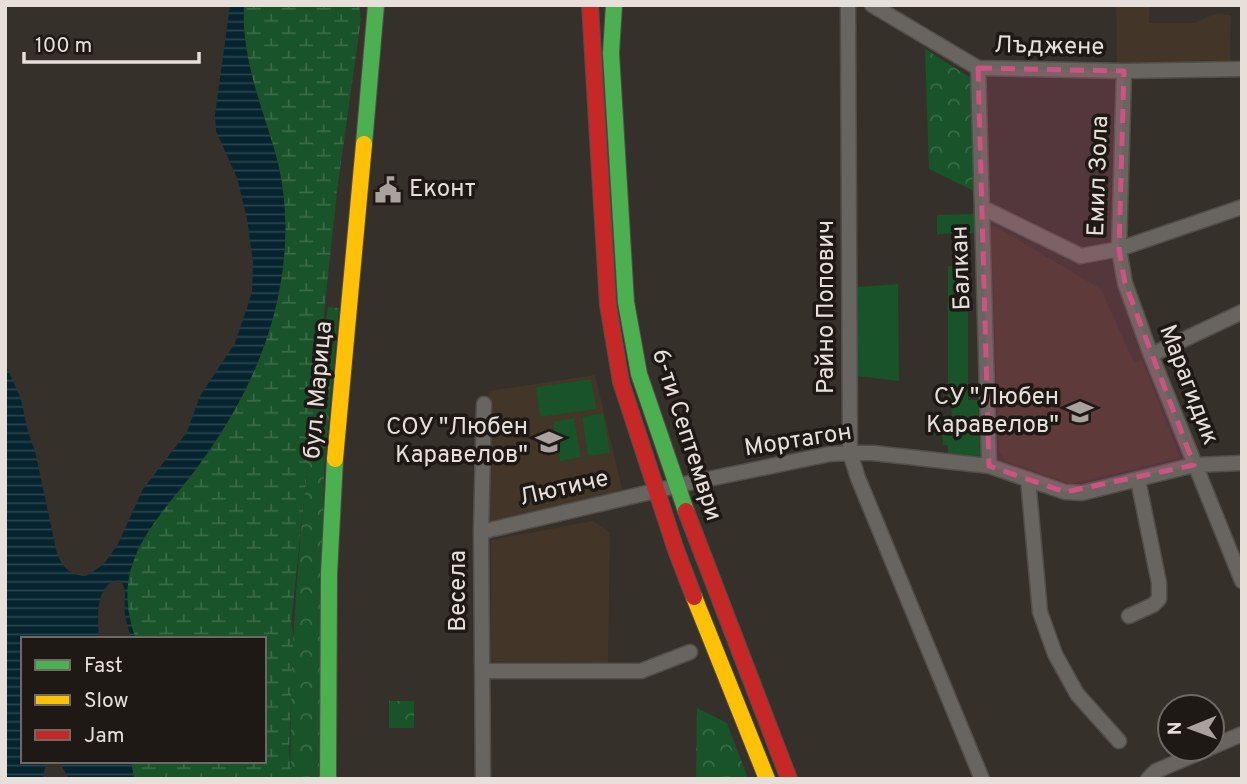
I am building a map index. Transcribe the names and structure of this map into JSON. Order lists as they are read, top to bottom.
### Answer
{
  "streets": {
    "main road": ["бул. Марица", "6-ти Септември"],
    "street": [
      "Лъджене",
      "Емил Зола",
      "Балкан",
      "Райно Попович",
      "Марагидик",
      "Мортагон",
      "Лютиче",
      "Весела"
    ]
  },
  "crossings": [
    ["Лъджене", "Емил Зола"],
    ["Лъджене", "Балкан"],
    ["Емил Зола", "Марагидик"],
    ["Балкан", "Мортагон"],
    ["Райно Попович", "Мортагон"],
    ["Марагидик", "Мортагон"],
    ["6-ти Септември", "Мортагон"],
    ["6-ти Септември", "Лютиче"],
    ["Мортагон", "Лютиче"],
    ["Лютиче", "Весела"]
  ],
  "places": {
    "public building": ["Еконт"],
    "school or university": ["СУ \"Любен Каравелов\"", "СОУ \"Любен Каравелов\""]
  },
  "legend": ["Fast", "Slow", "Jam"],
  "scale_bar": "100 m",
  "north": "left"
}
